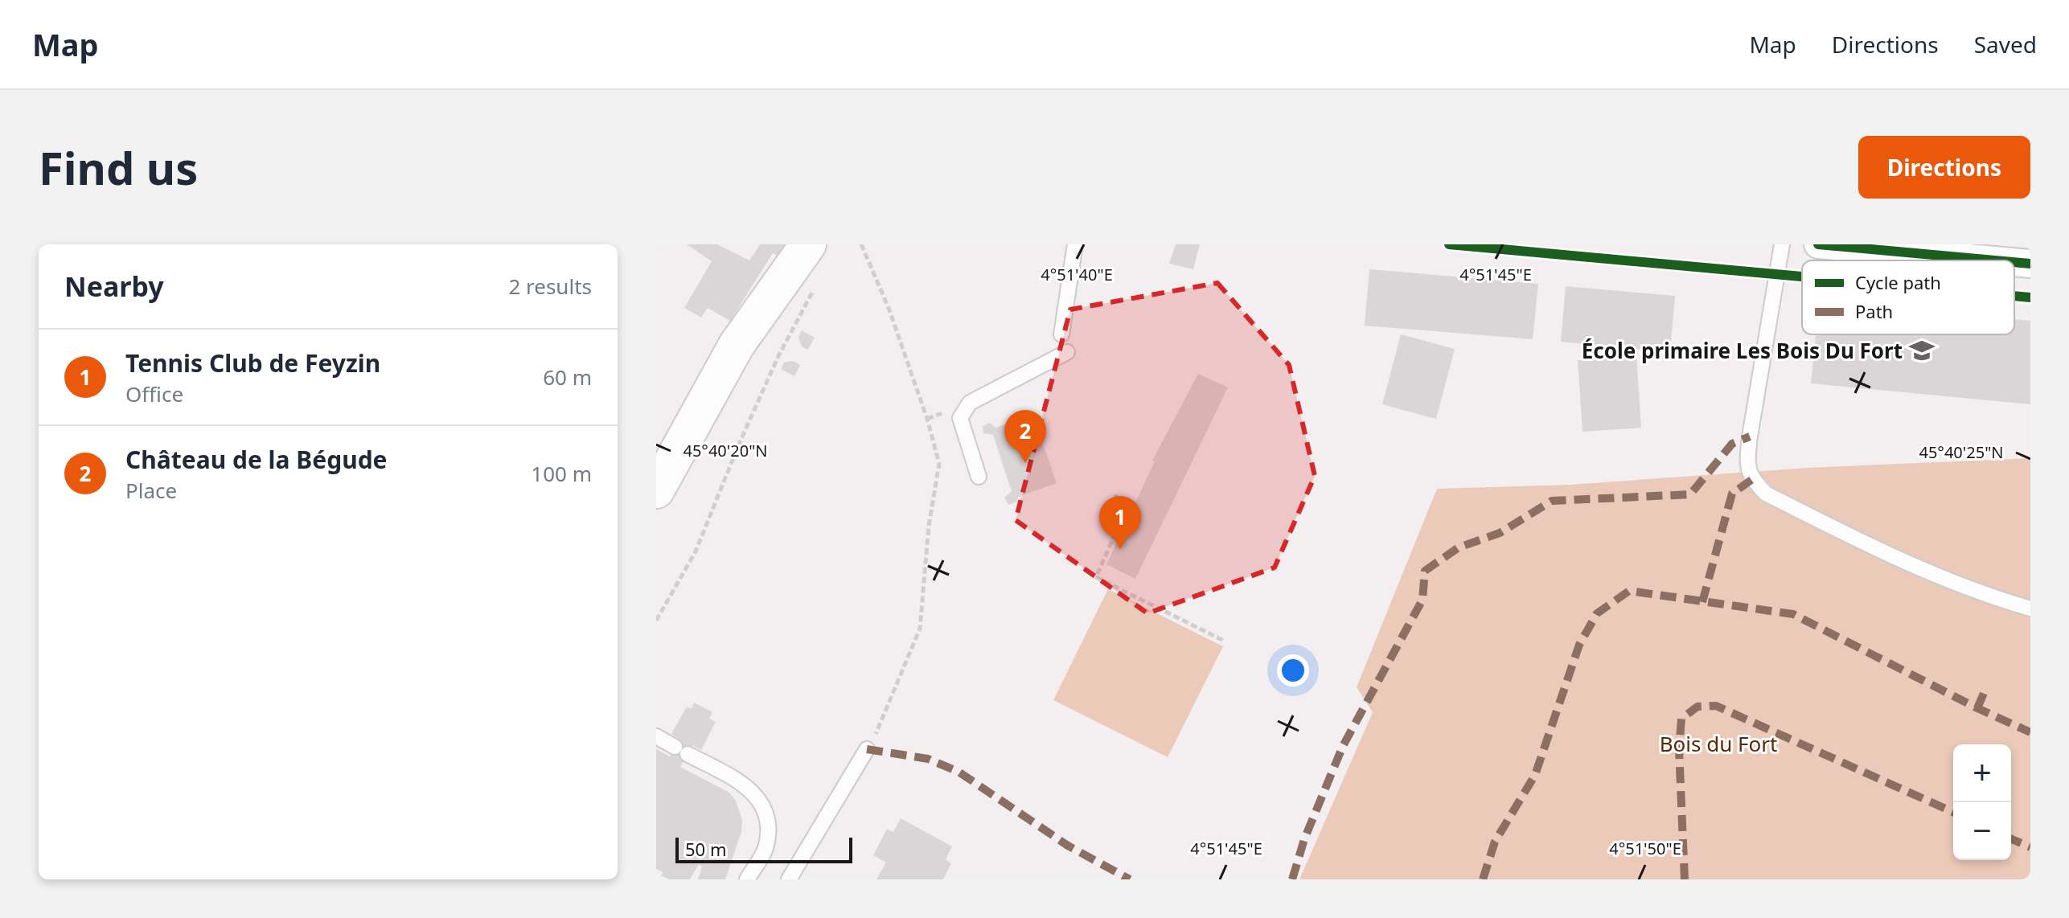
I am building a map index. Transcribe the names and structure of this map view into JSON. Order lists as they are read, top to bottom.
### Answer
{
  "parks": ["Bois du Fort"],
  "places": {
    "school or university": ["École primaire Les Bois Du Fort"]
  },
  "legend": ["Cycle path", "Path"],
  "scale_bar": "50 m",
  "page": {
    "header": "Map",
    "nav": ["Map", "Directions", "Saved"],
    "buttons": "Directions",
    "title": "Find us",
    "heading": ["Nearby", "2 results"],
    "list": [
      {
        "mark": "1",
        "name": "Tennis Club de Feyzin",
        "note": "Office",
        "value": "60 m"
      },
      {
        "mark": "2",
        "name": "Château de la Bégude",
        "note": "Place",
        "value": "100 m"
      }
    ],
    "pins": ["2", "1"],
    "map_buttons": ["+", "−"],
    "scale": "50 m"
  },
  "coordinates": [
    "4°51'40\"E",
    "4°51'45\"E",
    "45°40'20\"N",
    "45°40'25\"N",
    "4°51'50\"E"
  ]
}
